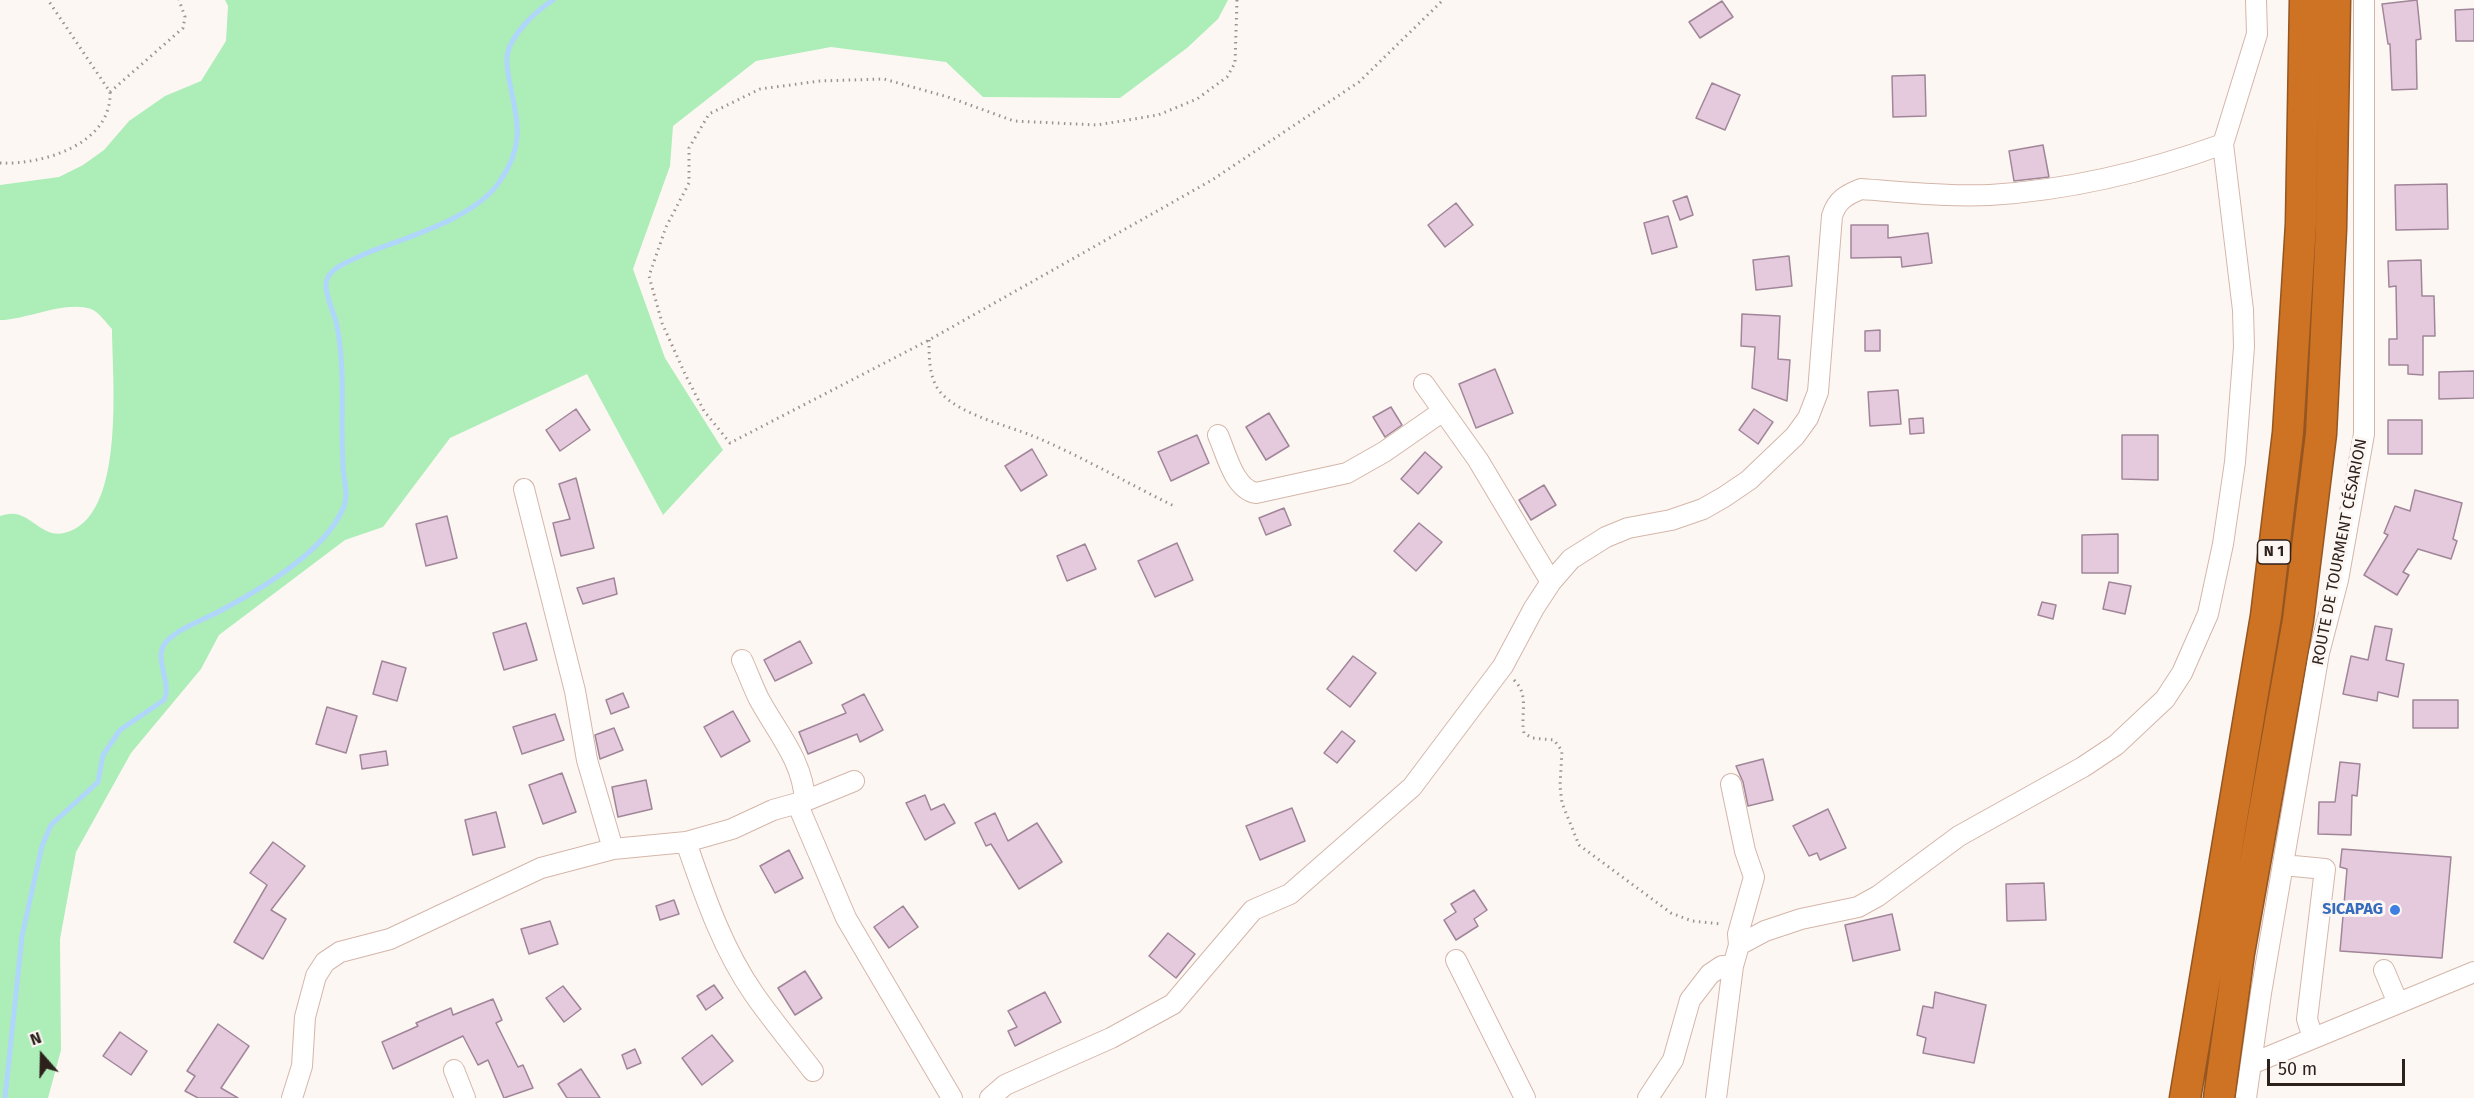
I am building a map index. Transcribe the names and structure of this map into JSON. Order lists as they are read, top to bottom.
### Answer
{
  "streets": {
    "highway": ["N 1"],
    "street": ["ROUTE DE TOURMENT CÉSARION"]
  },
  "places": ["SICAPAG"],
  "scale_bar": "50 m",
  "north": "top"
}
